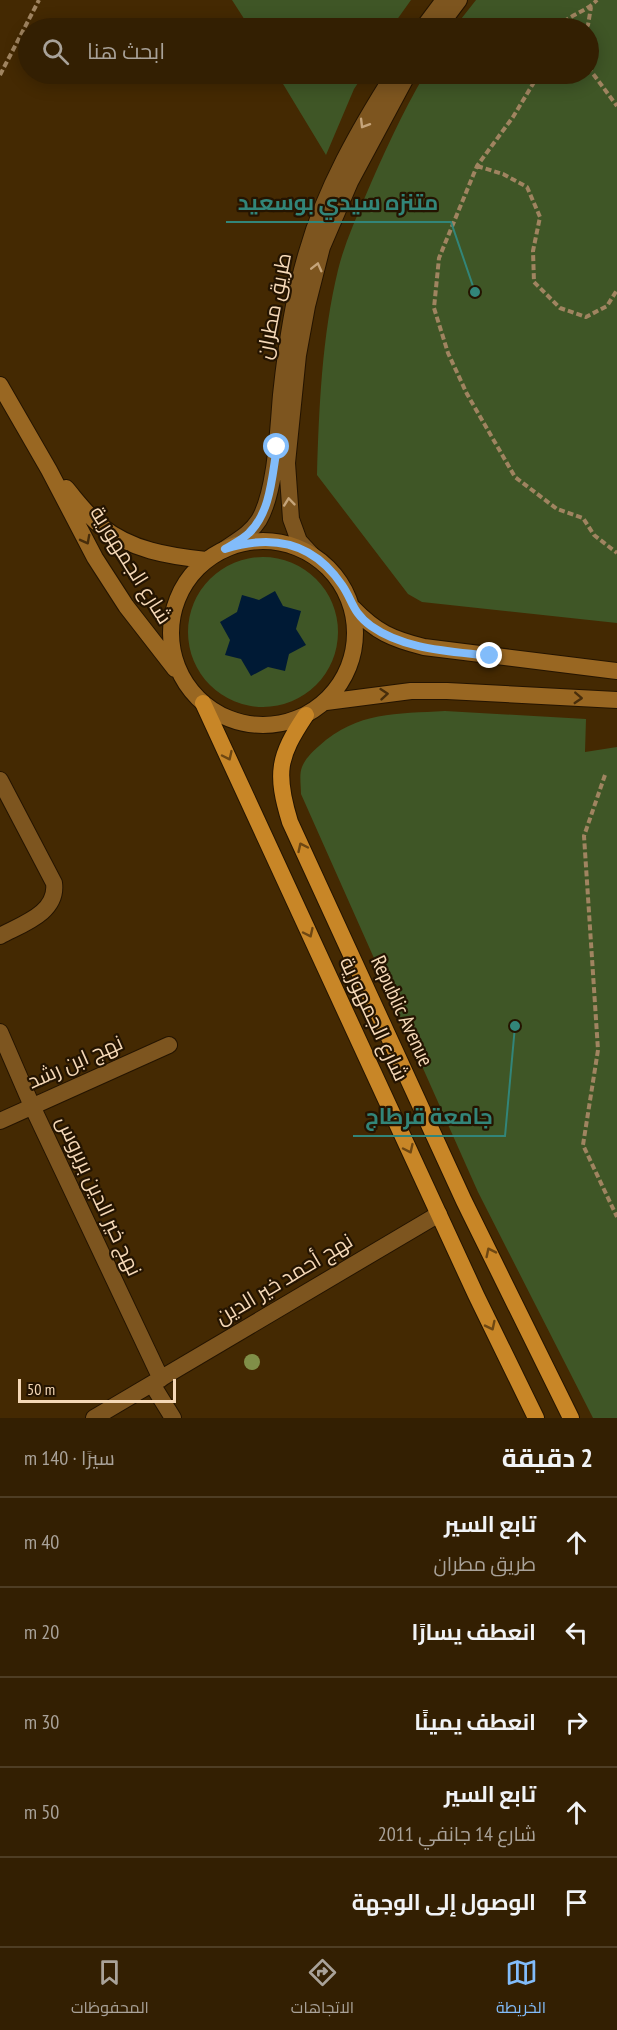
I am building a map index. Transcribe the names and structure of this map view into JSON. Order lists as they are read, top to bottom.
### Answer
{
  "streets": {
    "highway": ["شارع الجمهورية", "Republic Avenue"],
    "street": [
      "طريق مطران",
      "نهج ابن رشد",
      "نهج خير الدين بربروس",
      "نهج أحمد خير الدين"
    ]
  },
  "crossings": [
    ["طريق مطران", "شارع الجمهورية"],
    ["طريق مطران", "Republic Avenue"],
    ["شارع الجمهورية", "Republic Avenue"],
    ["شارع الجمهورية", "نهج أحمد خير الدين"],
    ["نهج ابن رشد", "نهج خير الدين بربروس"],
    ["نهج خير الدين بربروس", "نهج أحمد خير الدين"]
  ],
  "one_way": ["شارع الجمهورية", "Republic Avenue"],
  "places": ["متنزه سيدي بوسعيد", "جامعة قرطاج"],
  "scale_bar": "50 m",
  "page": {
    "search": "ابحث هنا",
    "scale": "50 m",
    "heading": ["2 دقيقة", "سيرًا · 140 m"],
    "list": [
      ["تابع السير", "طريق مطران", "40 m"],
      ["انعطف يسارًا", "20 m"],
      ["انعطف يمينًا", "30 m"],
      ["تابع السير", "شارع 14 جانفي 2011", "50 m"],
      "الوصول إلى الوجهة"
    ],
    "nav": ["الخريطة", "الاتجاهات", "المحفوظات"]
  }
}
